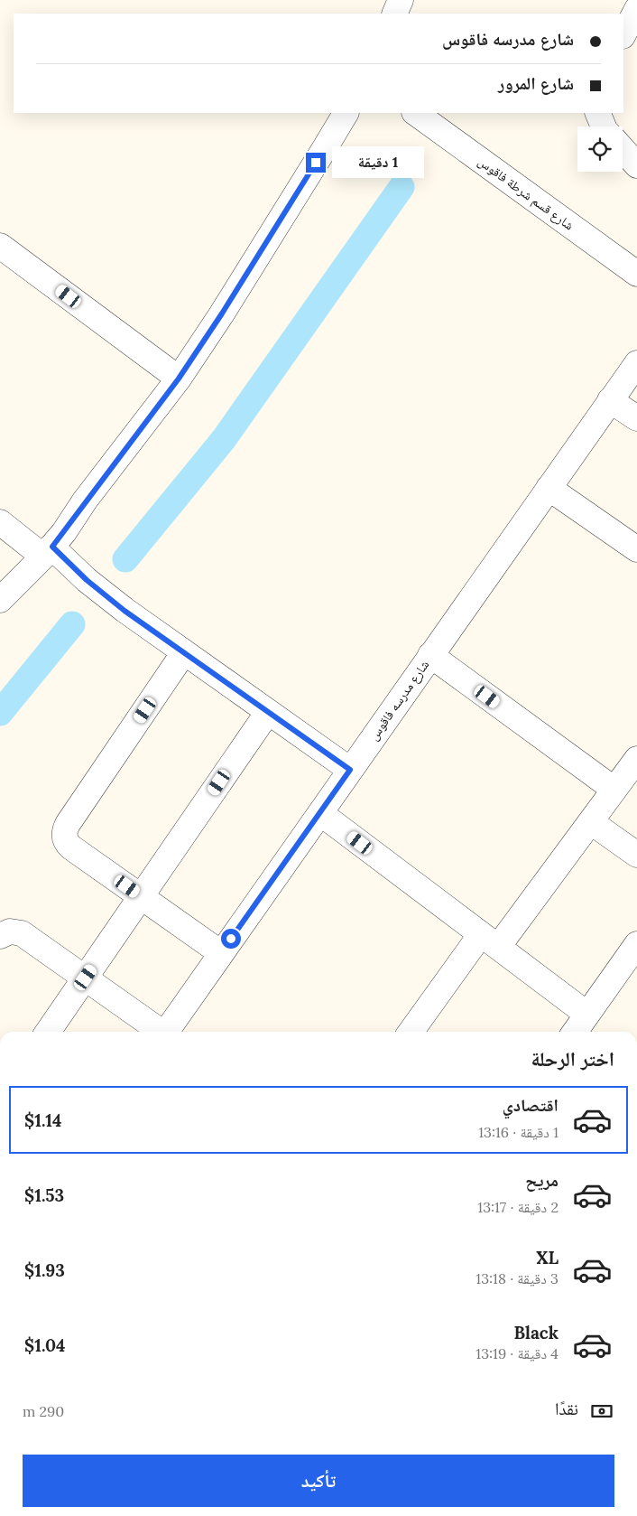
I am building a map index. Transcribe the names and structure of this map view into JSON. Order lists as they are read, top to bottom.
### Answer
{
  "streets": {
    "street": ["شارع قسم شرطة فاقوس", "شارع مدرسه فاقوس"]
  },
  "page": {
    "banner": ["شارع مدرسه فاقوس", "شارع المرور"],
    "bubble": "1 دقيقة",
    "heading": "اختر الرحلة",
    "list": [
      {
        "name": "اقتصادي",
        "note": "1 دقيقة · 13:16",
        "value": "$1.14"
      },
      {
        "name": "مريح",
        "note": "2 دقيقة · 13:17",
        "value": "$1.53"
      },
      {
        "name": "XL",
        "note": "3 دقيقة · 13:18",
        "value": "$1.93"
      },
      {
        "name": "Black",
        "note": "4 دقيقة · 13:19",
        "value": "$1.04"
      }
    ],
    "pay": ["نقدًا", "290 m"],
    "buttons": "تأكيد"
  }
}
